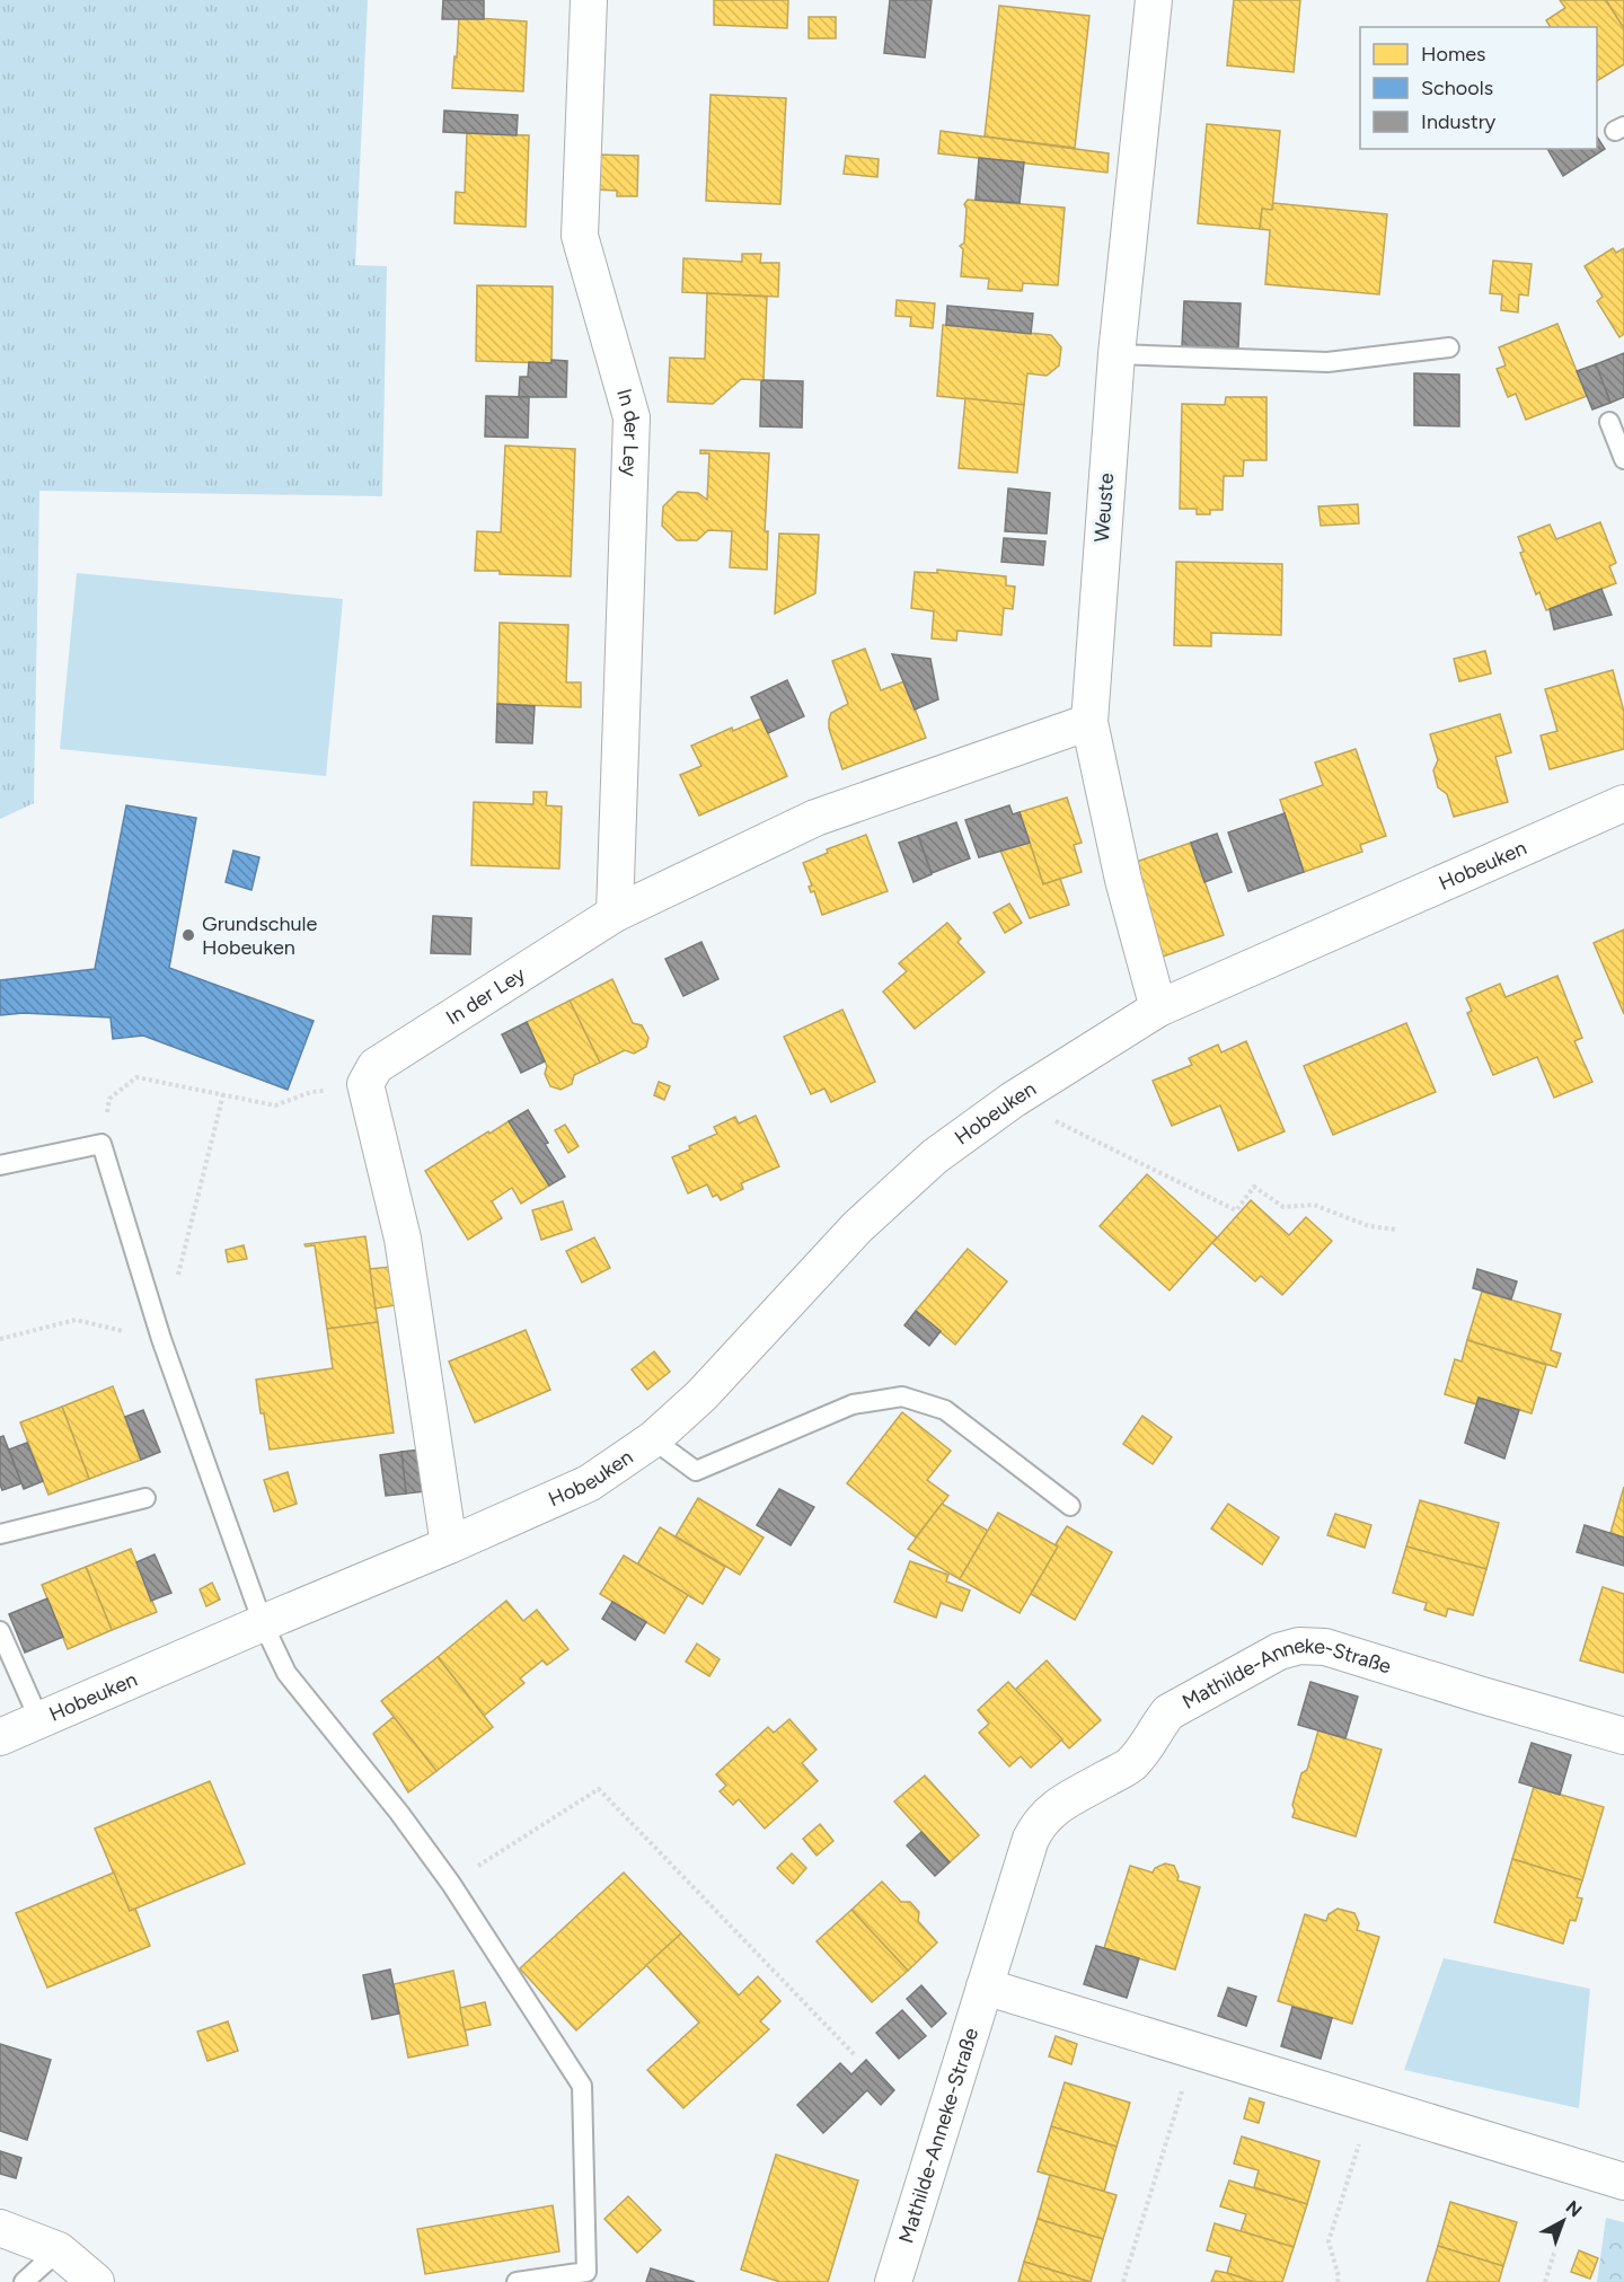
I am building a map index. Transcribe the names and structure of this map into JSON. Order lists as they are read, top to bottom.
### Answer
{
  "streets": {
    "street": [
      "In der Ley",
      "Weuste",
      "Hobeuken",
      "Mathilde-Anneke-Straße"
    ]
  },
  "crossings": [
    ["In der Ley", "Weuste"],
    ["Weuste", "Hobeuken"]
  ],
  "places": ["Grundschule Hobeuken"],
  "legend": ["Homes", "Schools", "Industry"],
  "north": "top right"
}
